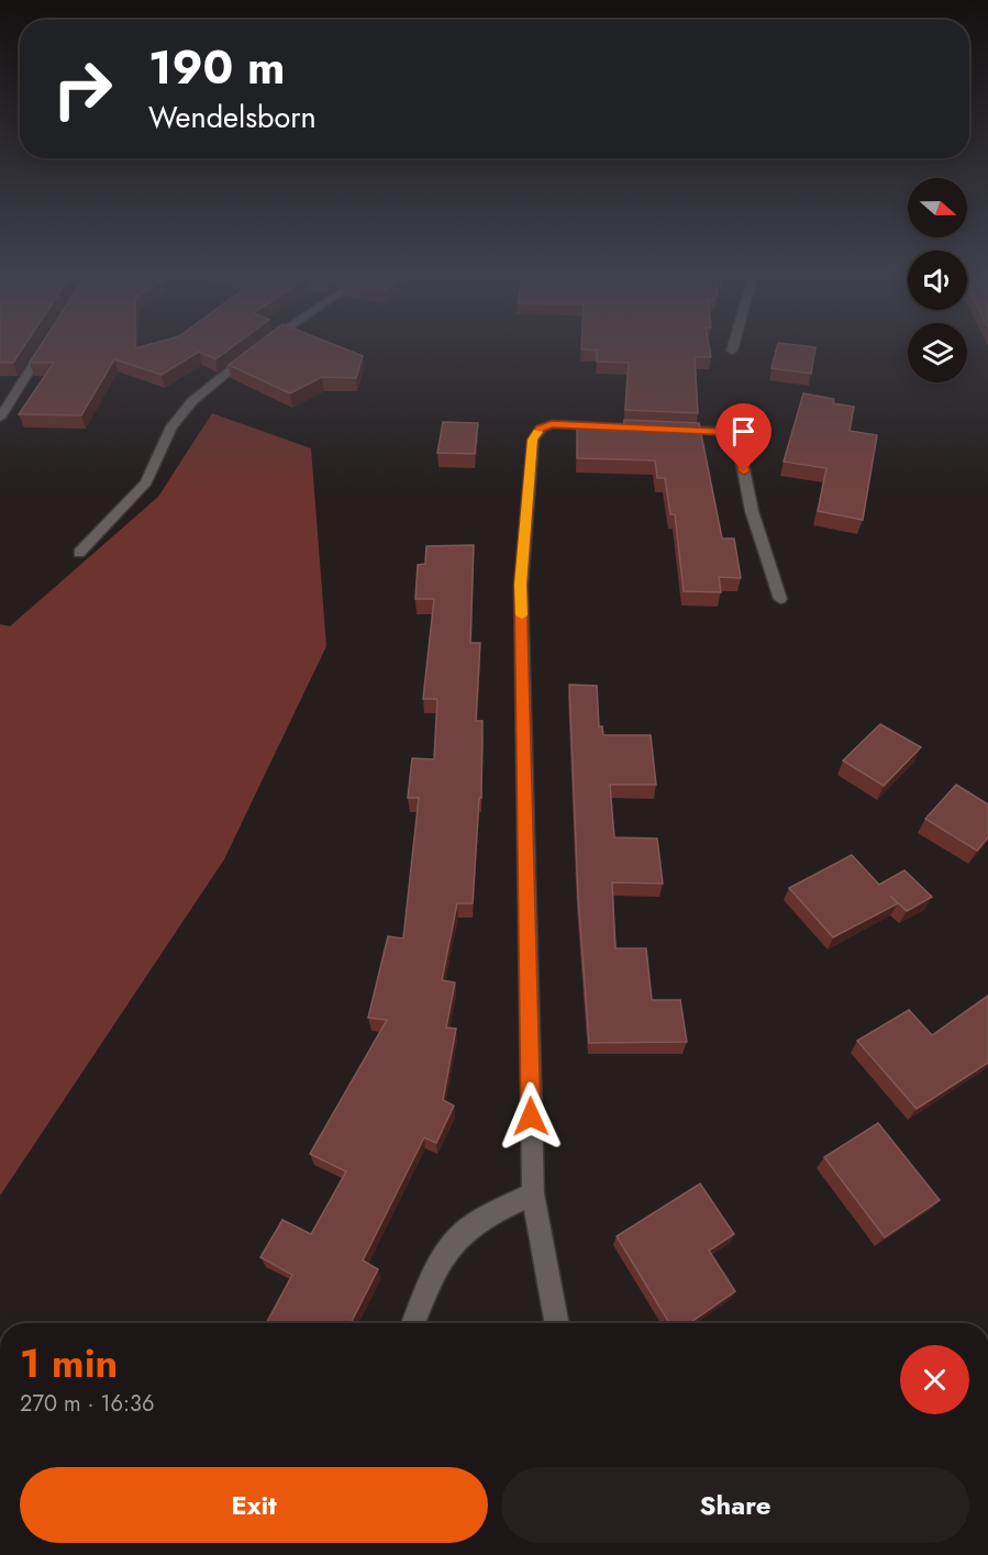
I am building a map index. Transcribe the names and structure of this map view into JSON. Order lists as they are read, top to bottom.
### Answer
{
  "north": "right",
  "page": {
    "turn": ["190 m", "Wendelsborn"],
    "heading": ["1 min", "270 m · 16:36"],
    "buttons": ["Exit", "Share"]
  }
}
